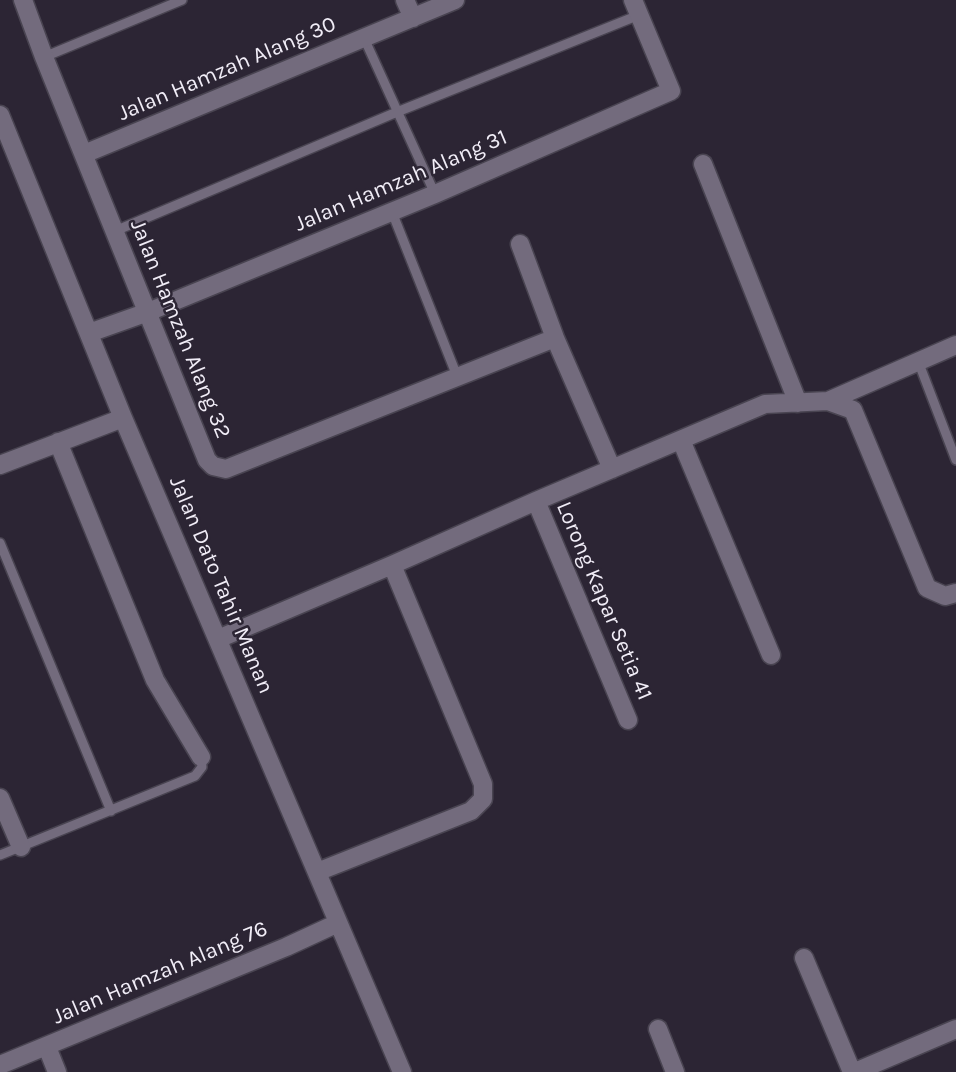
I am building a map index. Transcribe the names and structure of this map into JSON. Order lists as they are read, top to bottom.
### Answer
{
  "streets": {
    "street": [
      "Jalan Hamzah Alang 30",
      "Jalan Hamzah Alang 31",
      "Jalan Hamzah Alang 32",
      "Jalan Dato Tahir Manan",
      "Lorong Kapar Setia 41",
      "Jalan Hamzah Alang 76"
    ]
  },
  "crossings": [
    ["Jalan Hamzah Alang 30", "Jalan Hamzah Alang 32"],
    ["Jalan Hamzah Alang 31", "Jalan Hamzah Alang 32"],
    ["Jalan Hamzah Alang 31", "Jalan Dato Tahir Manan"],
    ["Jalan Dato Tahir Manan", "Jalan Hamzah Alang 76"]
  ]
}
